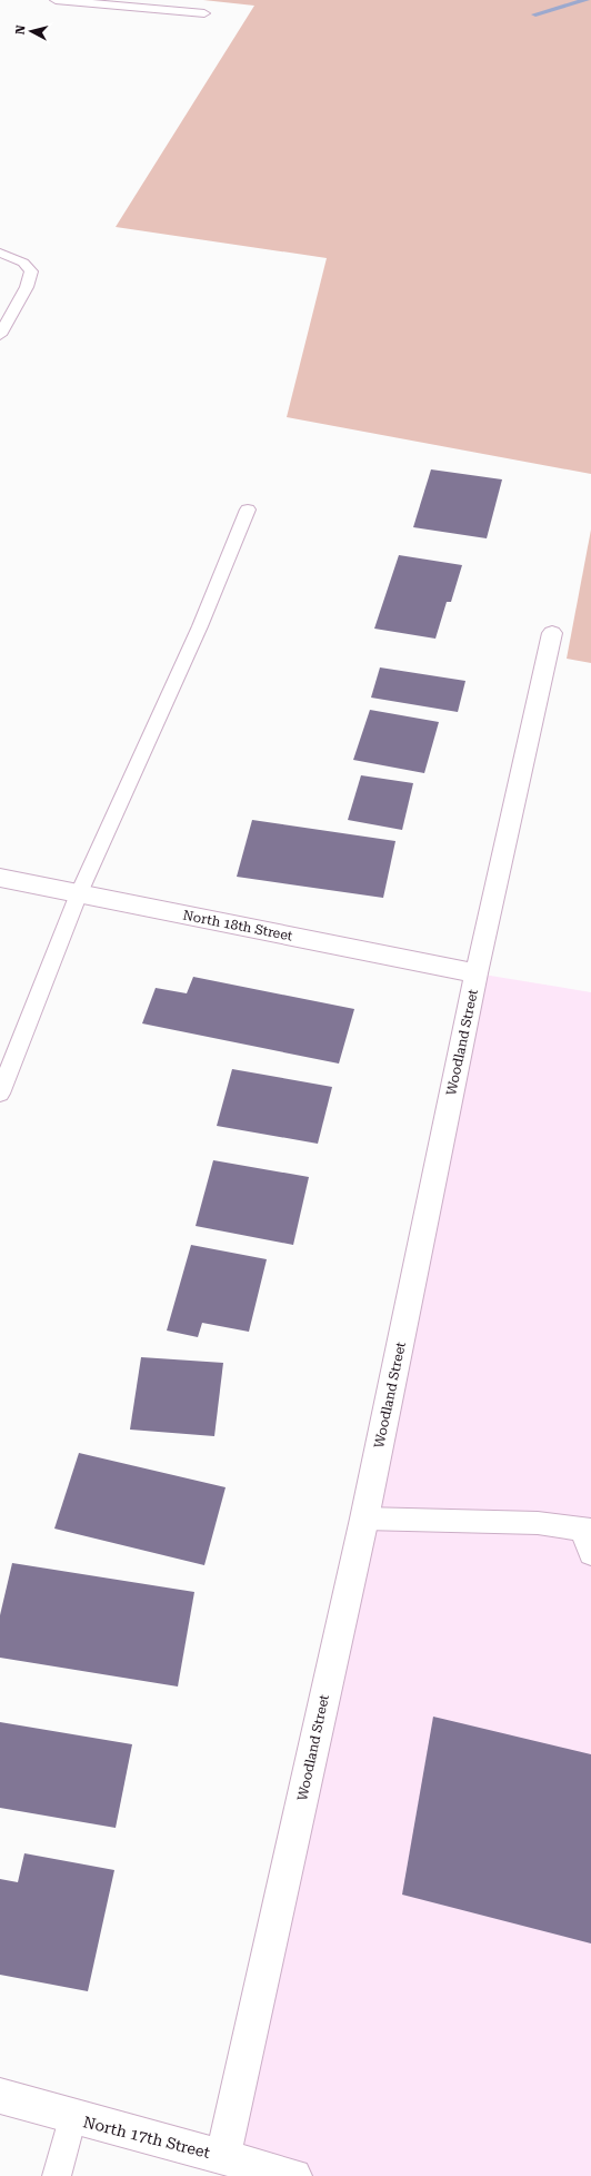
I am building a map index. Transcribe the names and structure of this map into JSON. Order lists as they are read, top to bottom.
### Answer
{
  "streets": {
    "street": ["North 18th Street", "Woodland Street", "North 17th Street"]
  },
  "crossings": [
    ["North 18th Street", "Woodland Street"],
    ["Woodland Street", "North 17th Street"]
  ],
  "north": "left"
}
